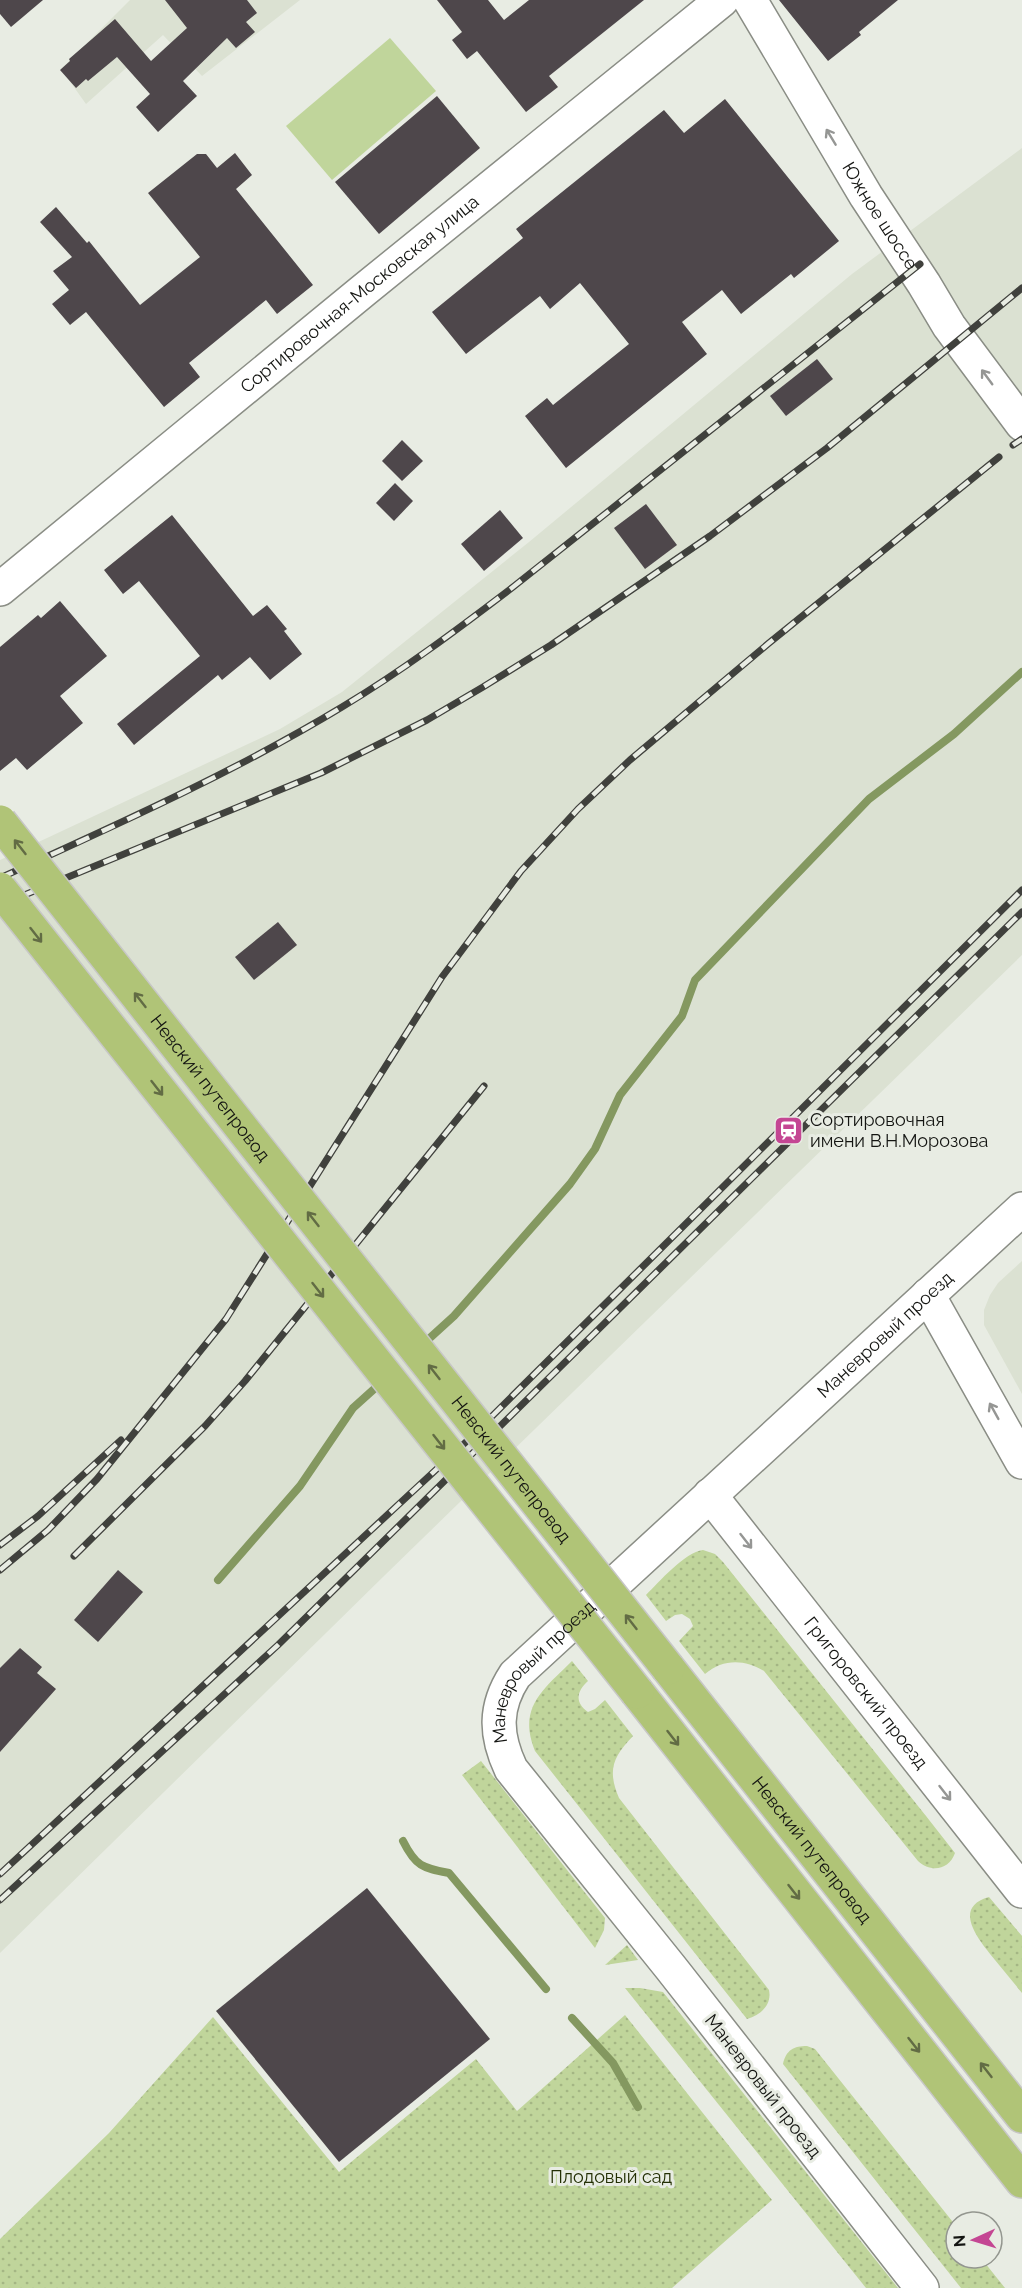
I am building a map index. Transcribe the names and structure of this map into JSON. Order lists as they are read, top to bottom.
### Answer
{
  "streets": {
    "main road": ["Невский путепровод"],
    "street": [
      "Южное шоссе",
      "Сортировочная-Московская улица",
      "Маневровый проезд",
      "Григоровский проезд"
    ]
  },
  "crossings": [
    ["Маневровый проезд", "Григоровский проезд"]
  ],
  "one_way": ["Южное шоссе"],
  "parks": ["Плодовый сад"],
  "places": {
    "station": ["Сортировочная имени В.Н.Морозова"]
  },
  "north": "left"
}
